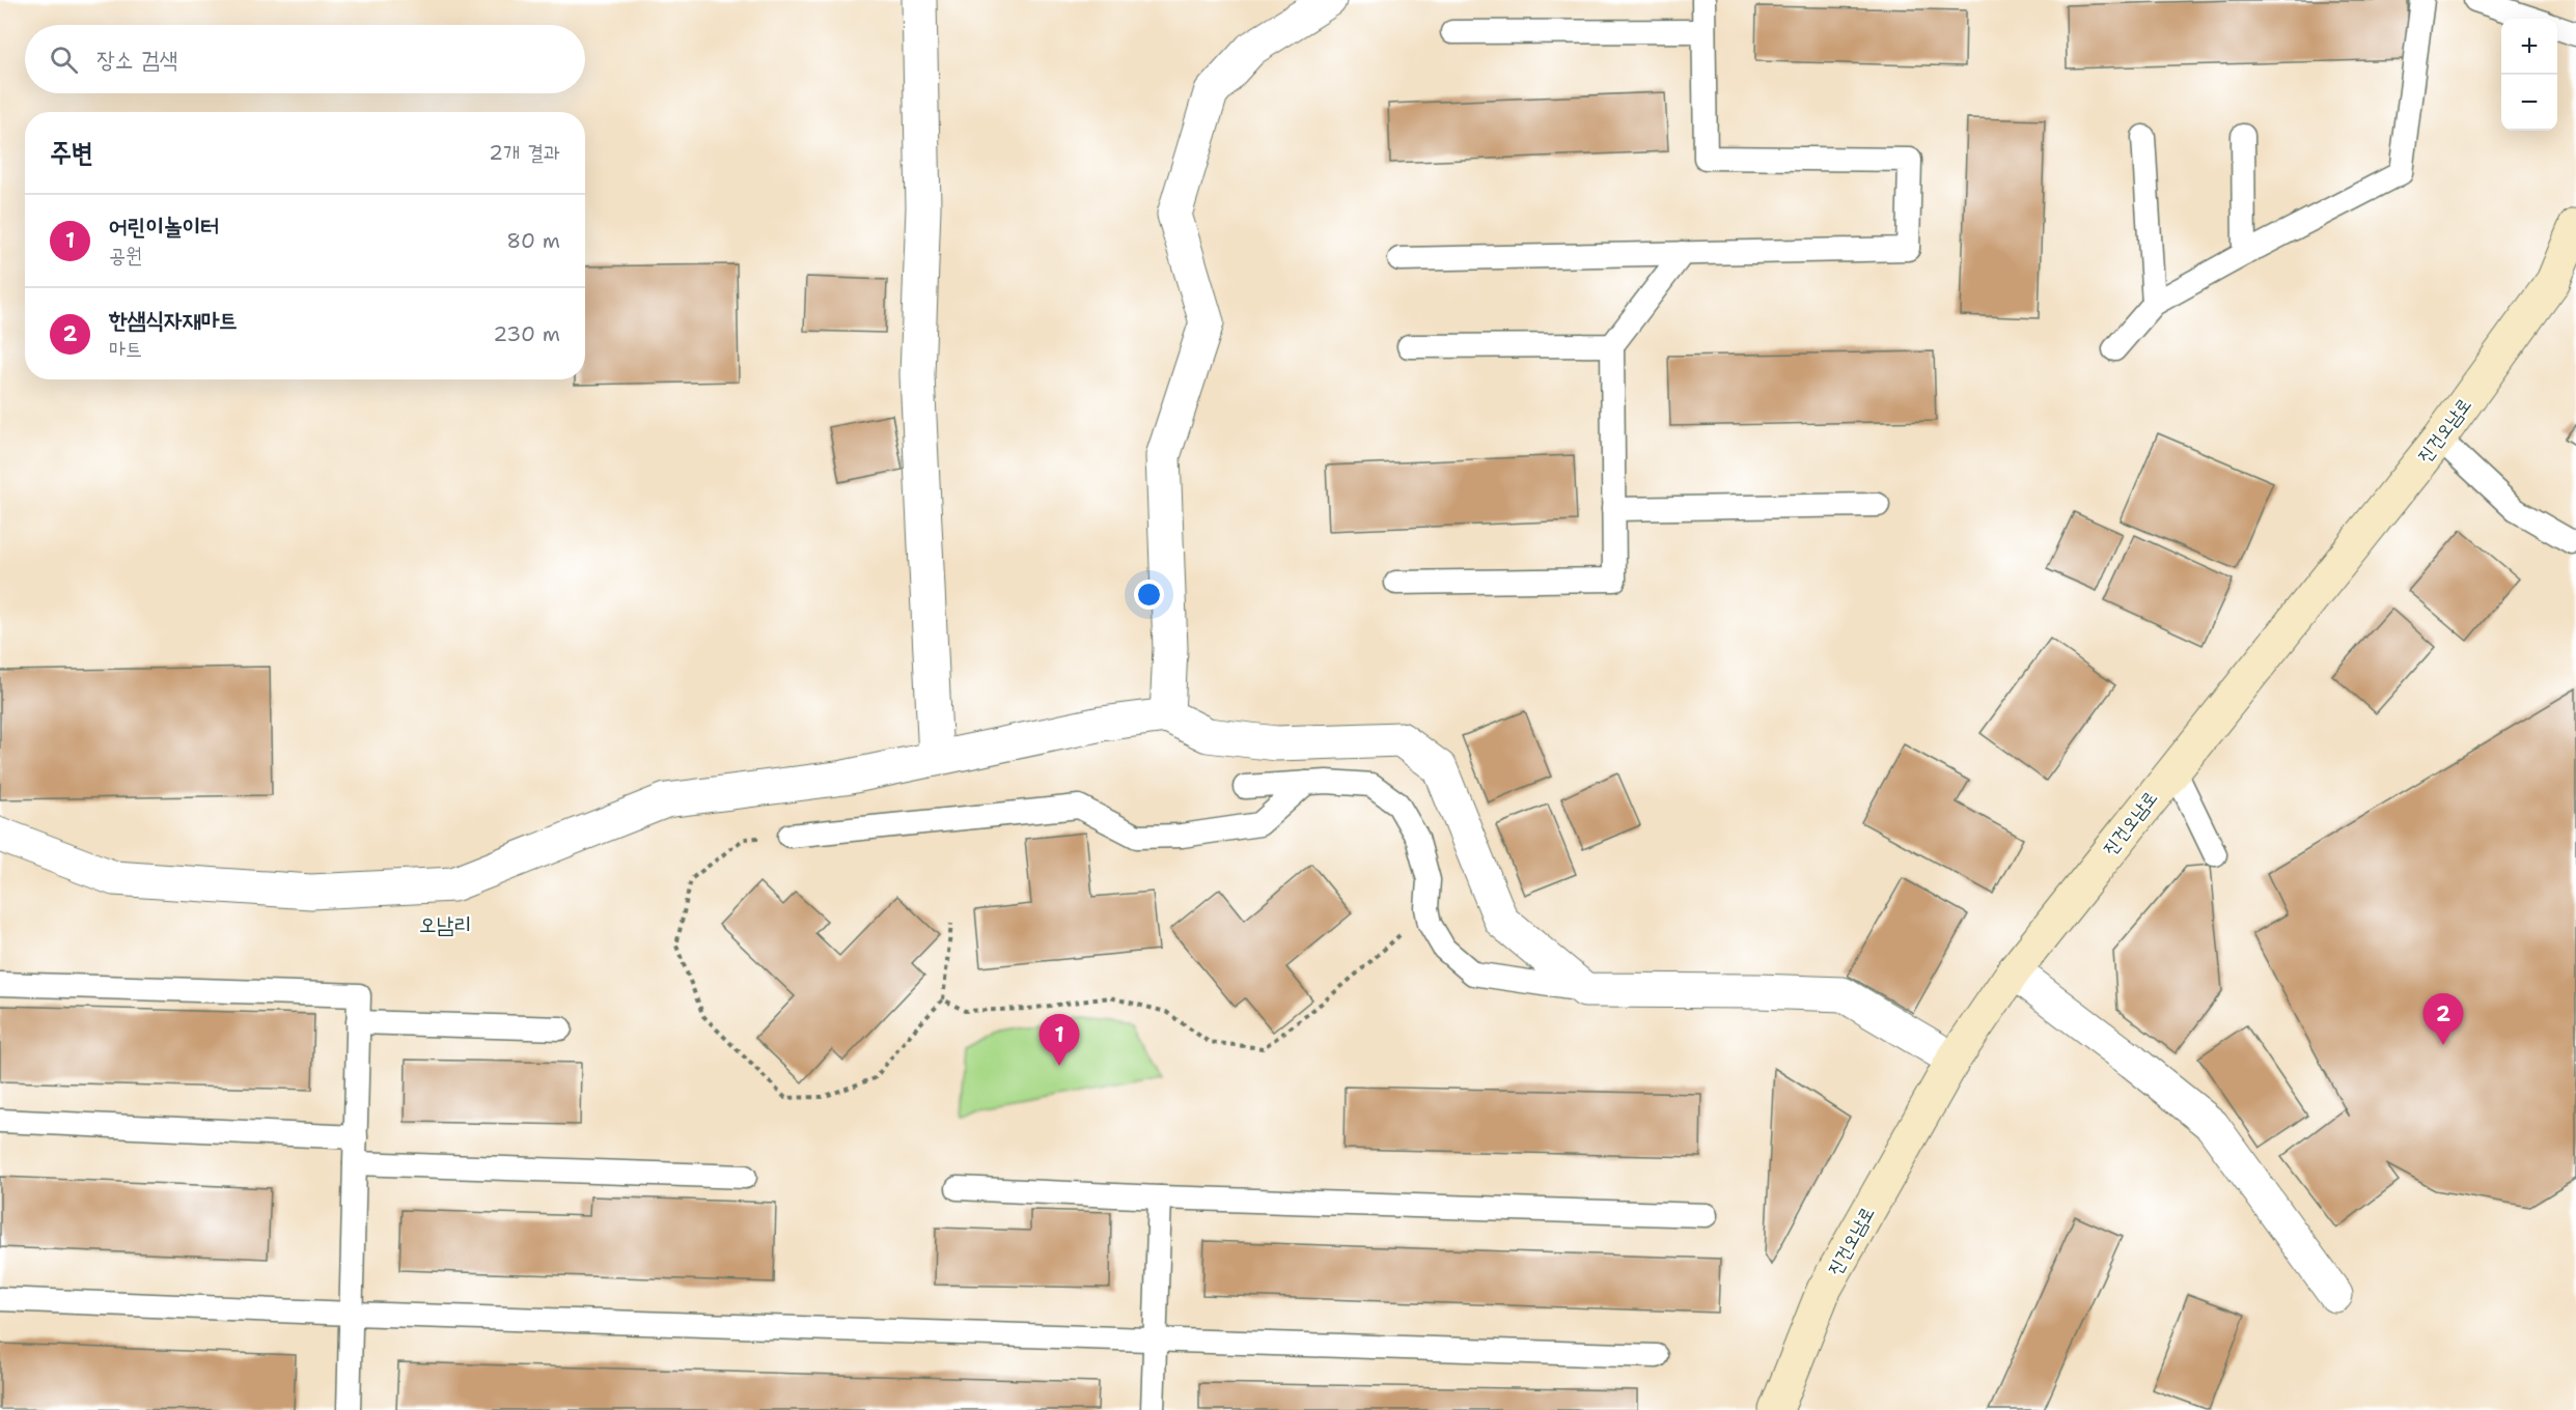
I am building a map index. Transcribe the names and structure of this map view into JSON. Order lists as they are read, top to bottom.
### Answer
{
  "streets": {
    "main road": ["진건오남로"]
  },
  "districts": ["오남리"],
  "page": {
    "map_buttons": ["+", "−"],
    "search": "장소 검색",
    "heading": ["주변", "2개 결과"],
    "list": [
      {
        "mark": "1",
        "name": "어린이놀이터",
        "note": "공원",
        "value": "80 m"
      },
      {
        "mark": "2",
        "name": "한샘식자재마트",
        "note": "마트",
        "value": "230 m"
      }
    ],
    "pins": ["2", "1"]
  }
}
